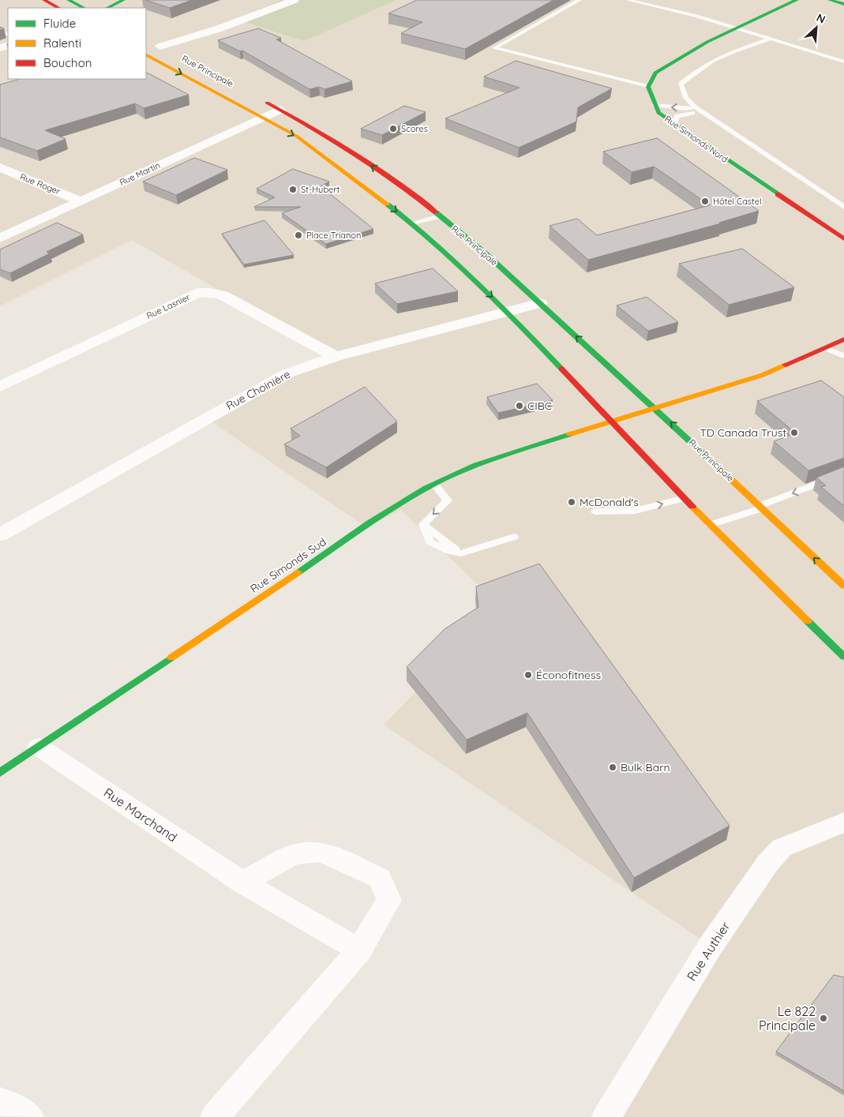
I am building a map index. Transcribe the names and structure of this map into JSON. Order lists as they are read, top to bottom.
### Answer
{
  "streets": {
    "main road": ["Rue Principale", "Rue Simonds Nord", "Rue Simonds Sud"],
    "street": [
      "Rue Martin",
      "Rue Roger",
      "Rue Lasnier",
      "Rue Choinière",
      "Rue Marchand",
      "Rue Authier"
    ]
  },
  "crossings": [
    ["Rue Principale", "Rue Martin"],
    ["Rue Principale", "Rue Choinière"],
    ["Rue Principale", "Rue Simonds Sud"],
    ["Rue Martin", "Rue Roger"],
    ["Rue Lasnier", "Rue Choinière"],
    ["Rue Simonds Sud", "Rue Marchand"]
  ],
  "places": [
    "Scores",
    "St-Hubert",
    "Hôtel Castel",
    "Place Trianon",
    "CIBC",
    "TD Canada Trust",
    "McDonald's",
    "Éconofitness",
    "Bulk Barn",
    "Le 822 Principale"
  ],
  "legend": ["Fluide", "Ralenti", "Bouchon"],
  "north": "top right"
}
